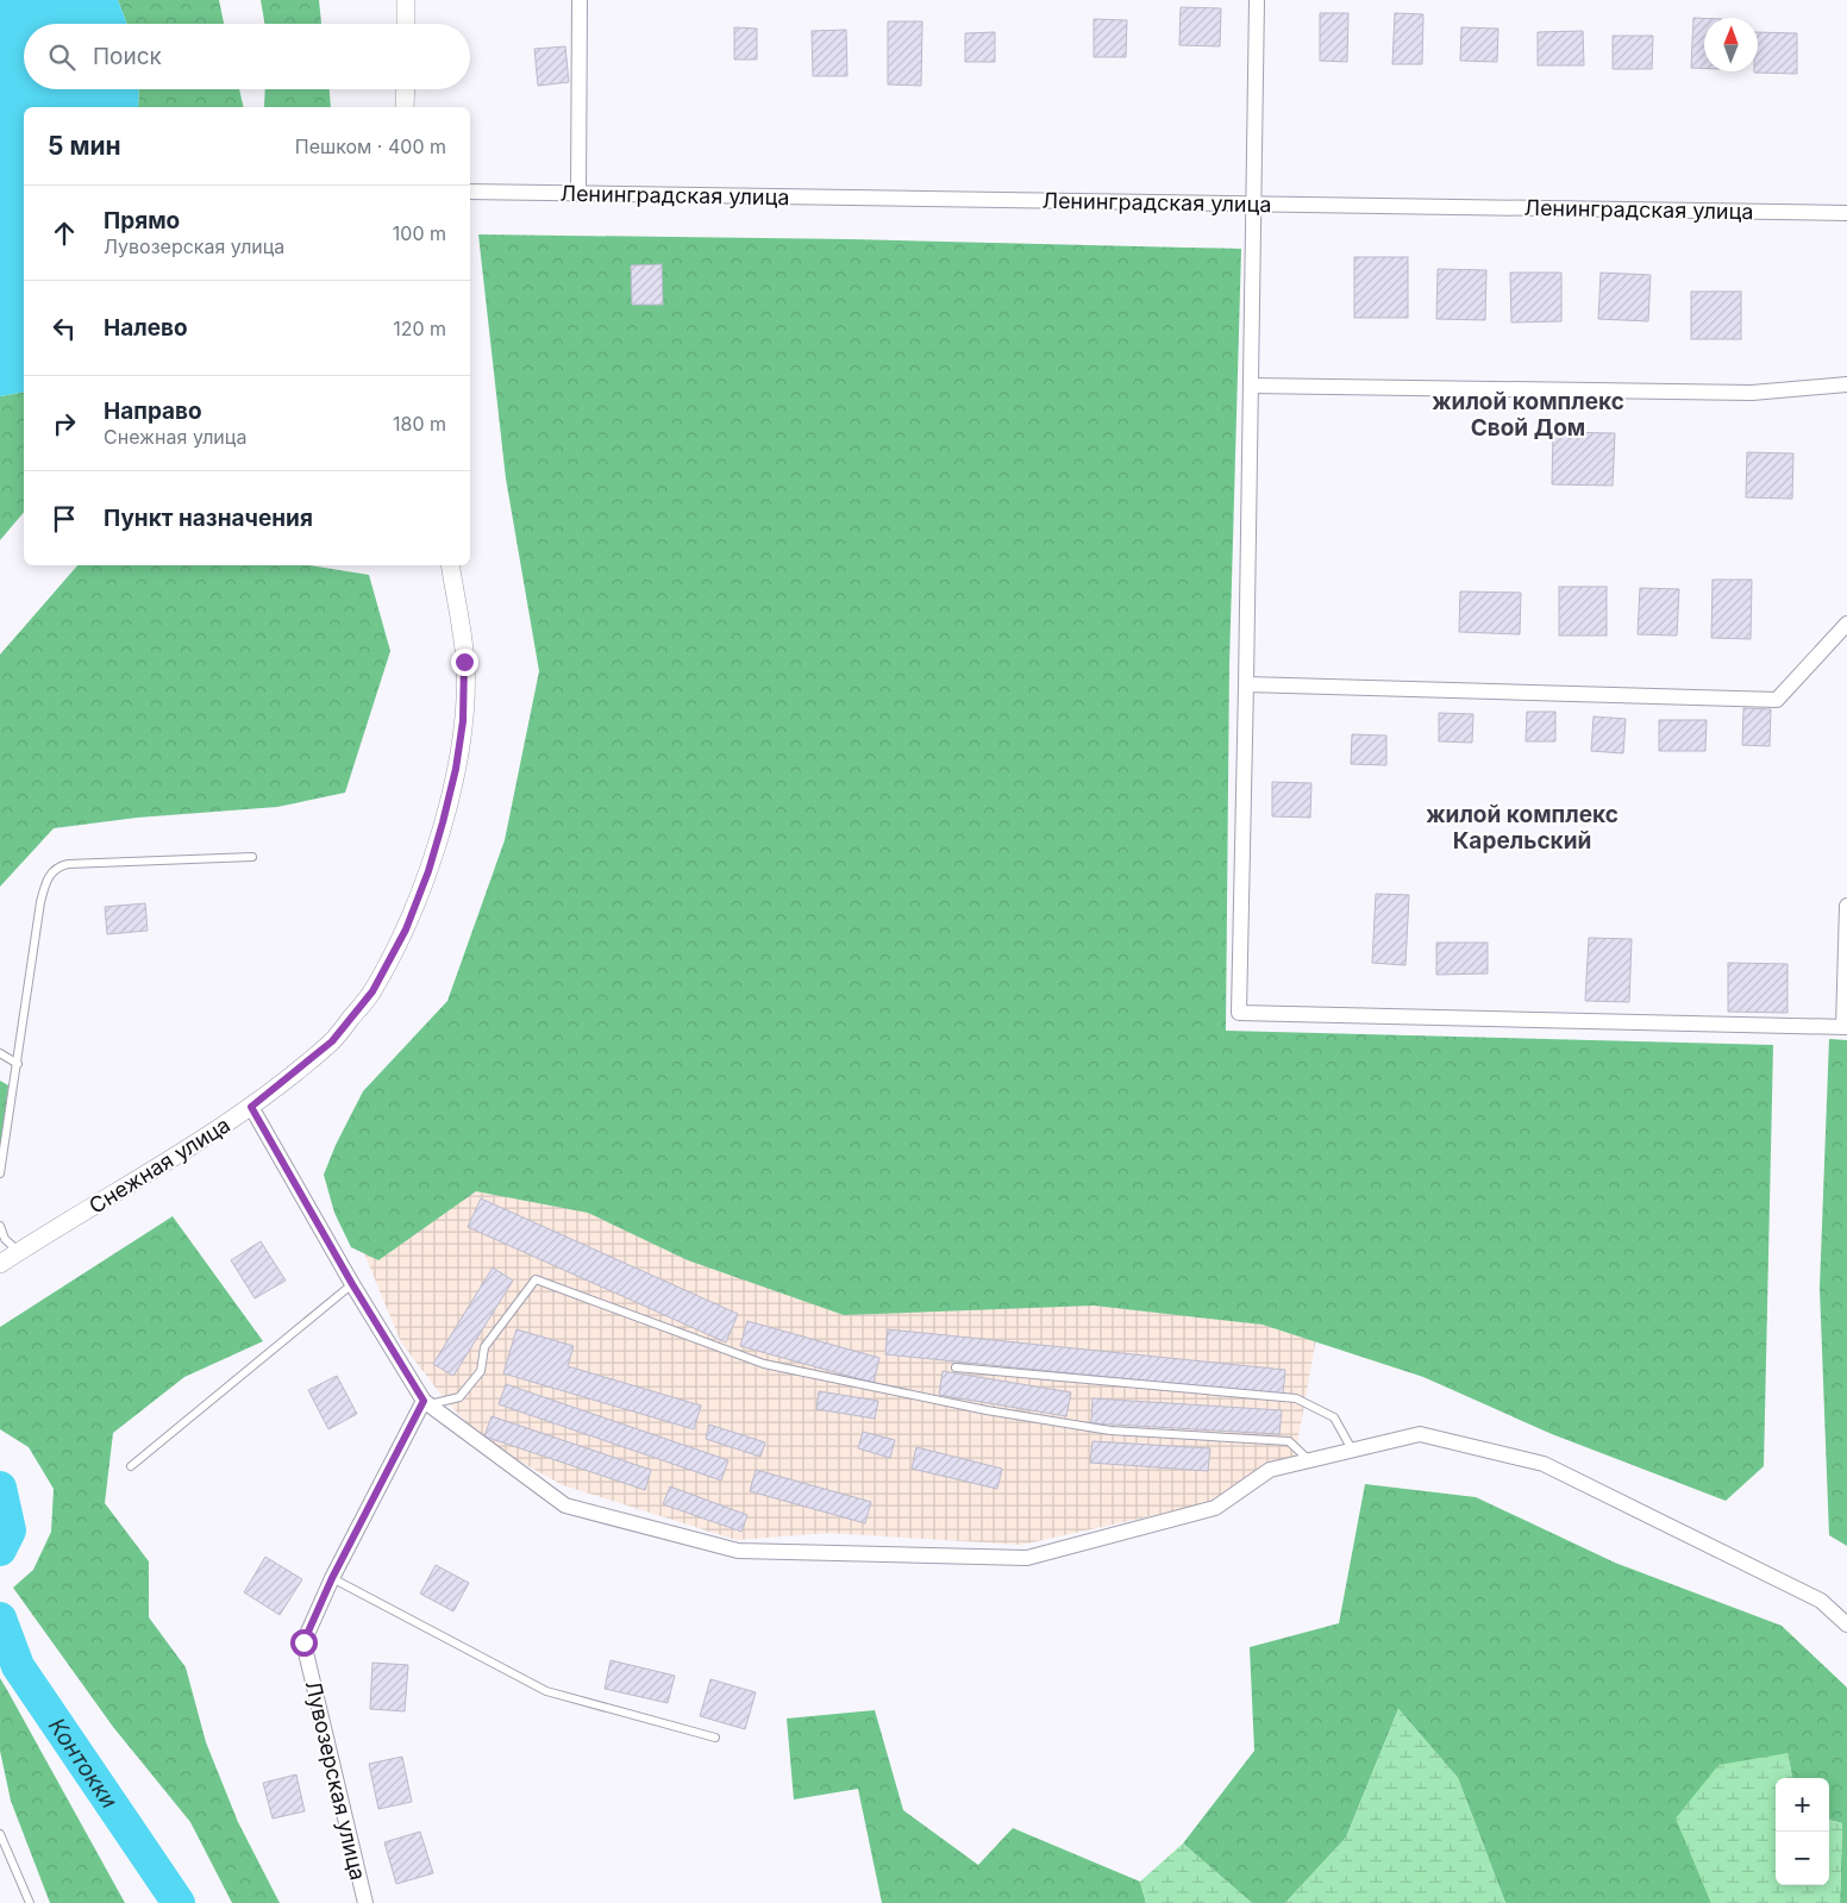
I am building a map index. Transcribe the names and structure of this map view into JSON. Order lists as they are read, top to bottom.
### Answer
{
  "streets": {
    "street": ["Ленинградская улица", "Снежная улица", "Лувозерская улица"]
  },
  "districts": ["жилой комплекс Свой Дом", "жилой комплекс Карельский"],
  "water": ["Контокки"],
  "north": "top",
  "page": {
    "search": "Поиск",
    "heading": ["5 мин", "Пешком · 400 m"],
    "list": [
      ["Прямо", "Лувозерская улица", "100 m"],
      ["Налево", "120 m"],
      ["Направо", "Снежная улица", "180 m"],
      "Пункт назначения"
    ],
    "map_buttons": ["+", "−"]
  }
}
